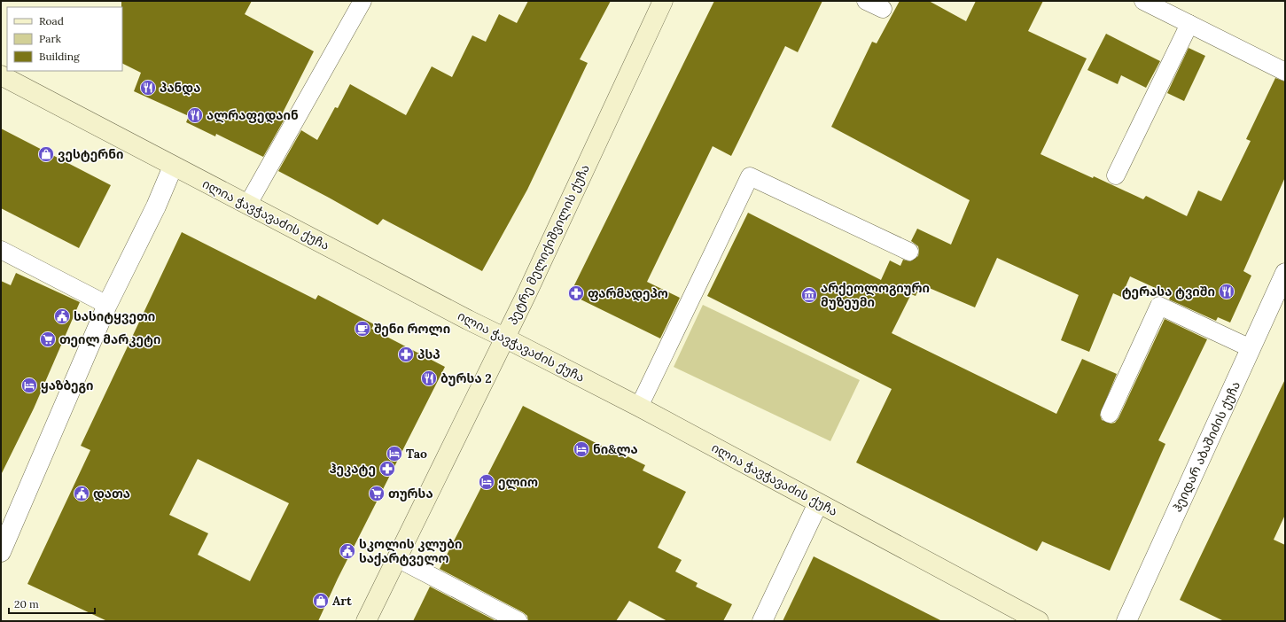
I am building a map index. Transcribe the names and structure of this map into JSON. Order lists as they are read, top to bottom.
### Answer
{
  "streets": {
    "main road": ["ილია ჭავჭავაძის ქუჩა", "პეტრე მელიქიშვილის ქუჩა"],
    "street": ["ჰეიდარ აბაშიძის ქუჩა"]
  },
  "crossings": [
    ["ილია ჭავჭავაძის ქუჩა", "პეტრე მელიქიშვილის ქუჩა"]
  ],
  "places": {
    "restaurant": [
      "პანდა",
      "ალრაფედაინ",
      "ტერასა ტვიში",
      "ბურსა 2"
    ],
    "shop": ["ვესტერნი", "Art"],
    "pharmacy": ["ფარმადეპო", "პსპ", "ჰეკატე"],
    "museum": ["არქეოლოგიური მუზეუმი"],
    "public building": ["სასიტყვეთი", "დათა", "სკოლის კლუბი საქარტველო"],
    "cafe": ["შენი როლი"],
    "supermarket": ["თეილ მარკეტი", "თურსა"],
    "hotel": [
      "ყაზბეგი",
      "ნი&ლა",
      "Tao",
      "ელიო"
    ]
  },
  "legend": ["Road", "Park", "Building"],
  "scale_bar": "20 m"
}
